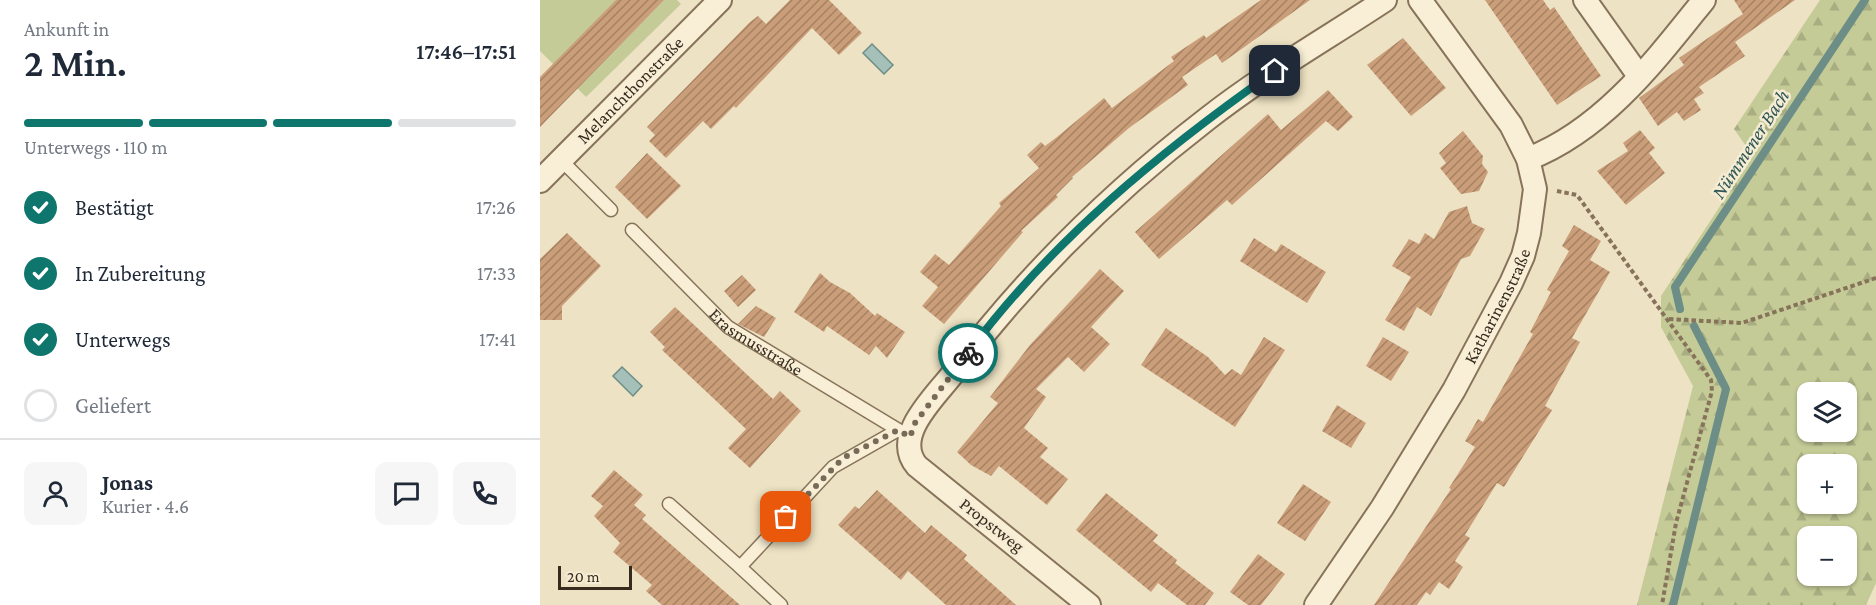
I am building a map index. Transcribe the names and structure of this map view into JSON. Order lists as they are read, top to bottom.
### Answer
{
  "streets": {
    "street": ["Melanchthonstraße", "Katharinenstraße", "Propstweg"],
    "lane": ["Erasmusstraße"]
  },
  "crossings": [
    ["Erasmusstraße", "Propstweg"]
  ],
  "water": ["Nümmener Bach"],
  "scale_bar": "20 m",
  "page": {
    "heading": ["2 Min.", "Ankunft in", "17:46–17:51"],
    "panel": ["Jonas", "Kurier · 4.6"],
    "bar": "Unterwegs · 110 m",
    "list": [
      ["Bestätigt", "17:26"],
      ["In Zubereitung", "17:33"],
      ["Unterwegs", "17:41"],
      "Geliefert"
    ],
    "map_buttons": ["+", "−"],
    "scale": "20 m"
  }
}
